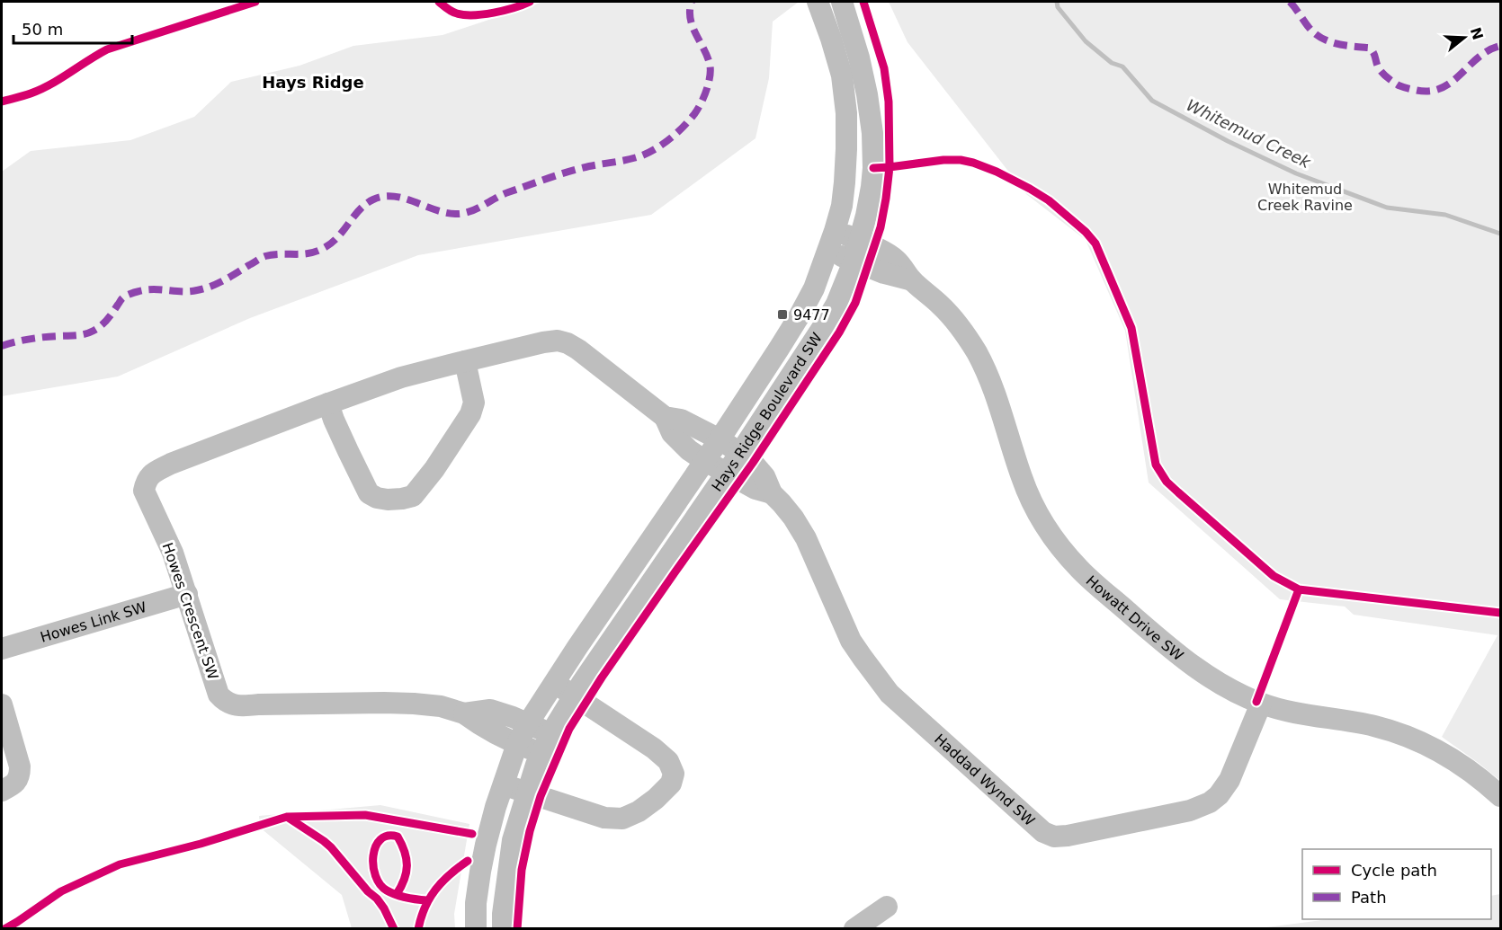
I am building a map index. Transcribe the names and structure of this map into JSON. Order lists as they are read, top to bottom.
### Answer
{
  "streets": {
    "street": [
      "Hays Ridge Boulevard SW",
      "Howes Crescent SW",
      "Howatt Drive SW",
      "Howes Link SW",
      "Haddad Wynd SW"
    ]
  },
  "crossings": [
    ["Hays Ridge Boulevard SW", "Howes Crescent SW"],
    ["Hays Ridge Boulevard SW", "Howatt Drive SW"],
    ["Hays Ridge Boulevard SW", "Haddad Wynd SW"],
    ["Howes Crescent SW", "Howes Link SW"],
    ["Howes Crescent SW", "Haddad Wynd SW"],
    ["Howatt Drive SW", "Haddad Wynd SW"]
  ],
  "districts": ["Hays Ridge"],
  "water": ["Whitemud Creek"],
  "parks": ["Whitemud Creek Ravine"],
  "places": {
    "transit": ["9477"]
  },
  "legend": ["Cycle path", "Path"],
  "scale_bar": "50 m",
  "north": "right"
}
